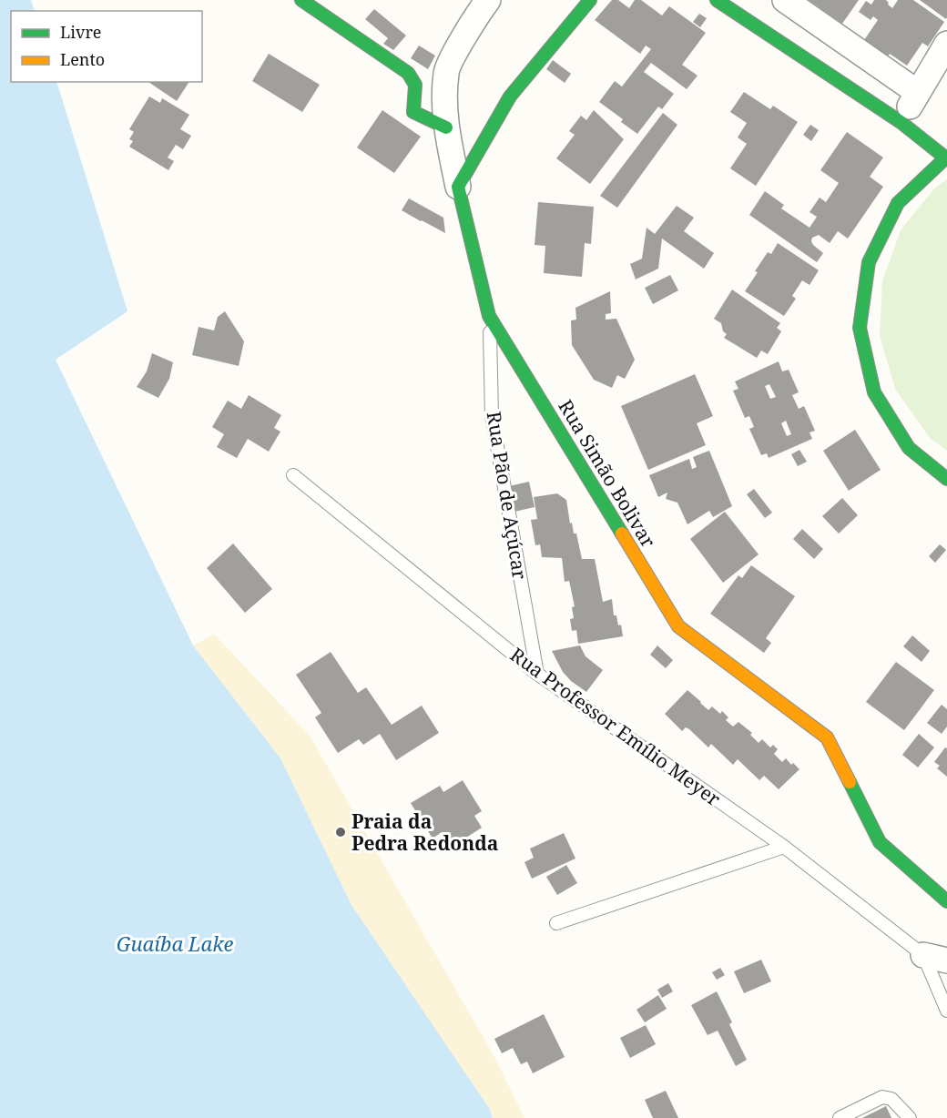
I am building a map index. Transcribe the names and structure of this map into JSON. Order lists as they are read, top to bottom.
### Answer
{
  "streets": {
    "street": ["Rua Simão Bolivar"],
    "lane": ["Rua Pão de Açúcar", "Rua Professor Emílio Meyer"]
  },
  "crossings": [
    ["Rua Simão Bolivar", "Rua Pão de Açúcar"],
    ["Rua Pão de Açúcar", "Rua Professor Emílio Meyer"]
  ],
  "water": ["Guaíba Lake"],
  "places": ["Praia da Pedra Redonda"],
  "legend": ["Livre", "Lento"]
}
